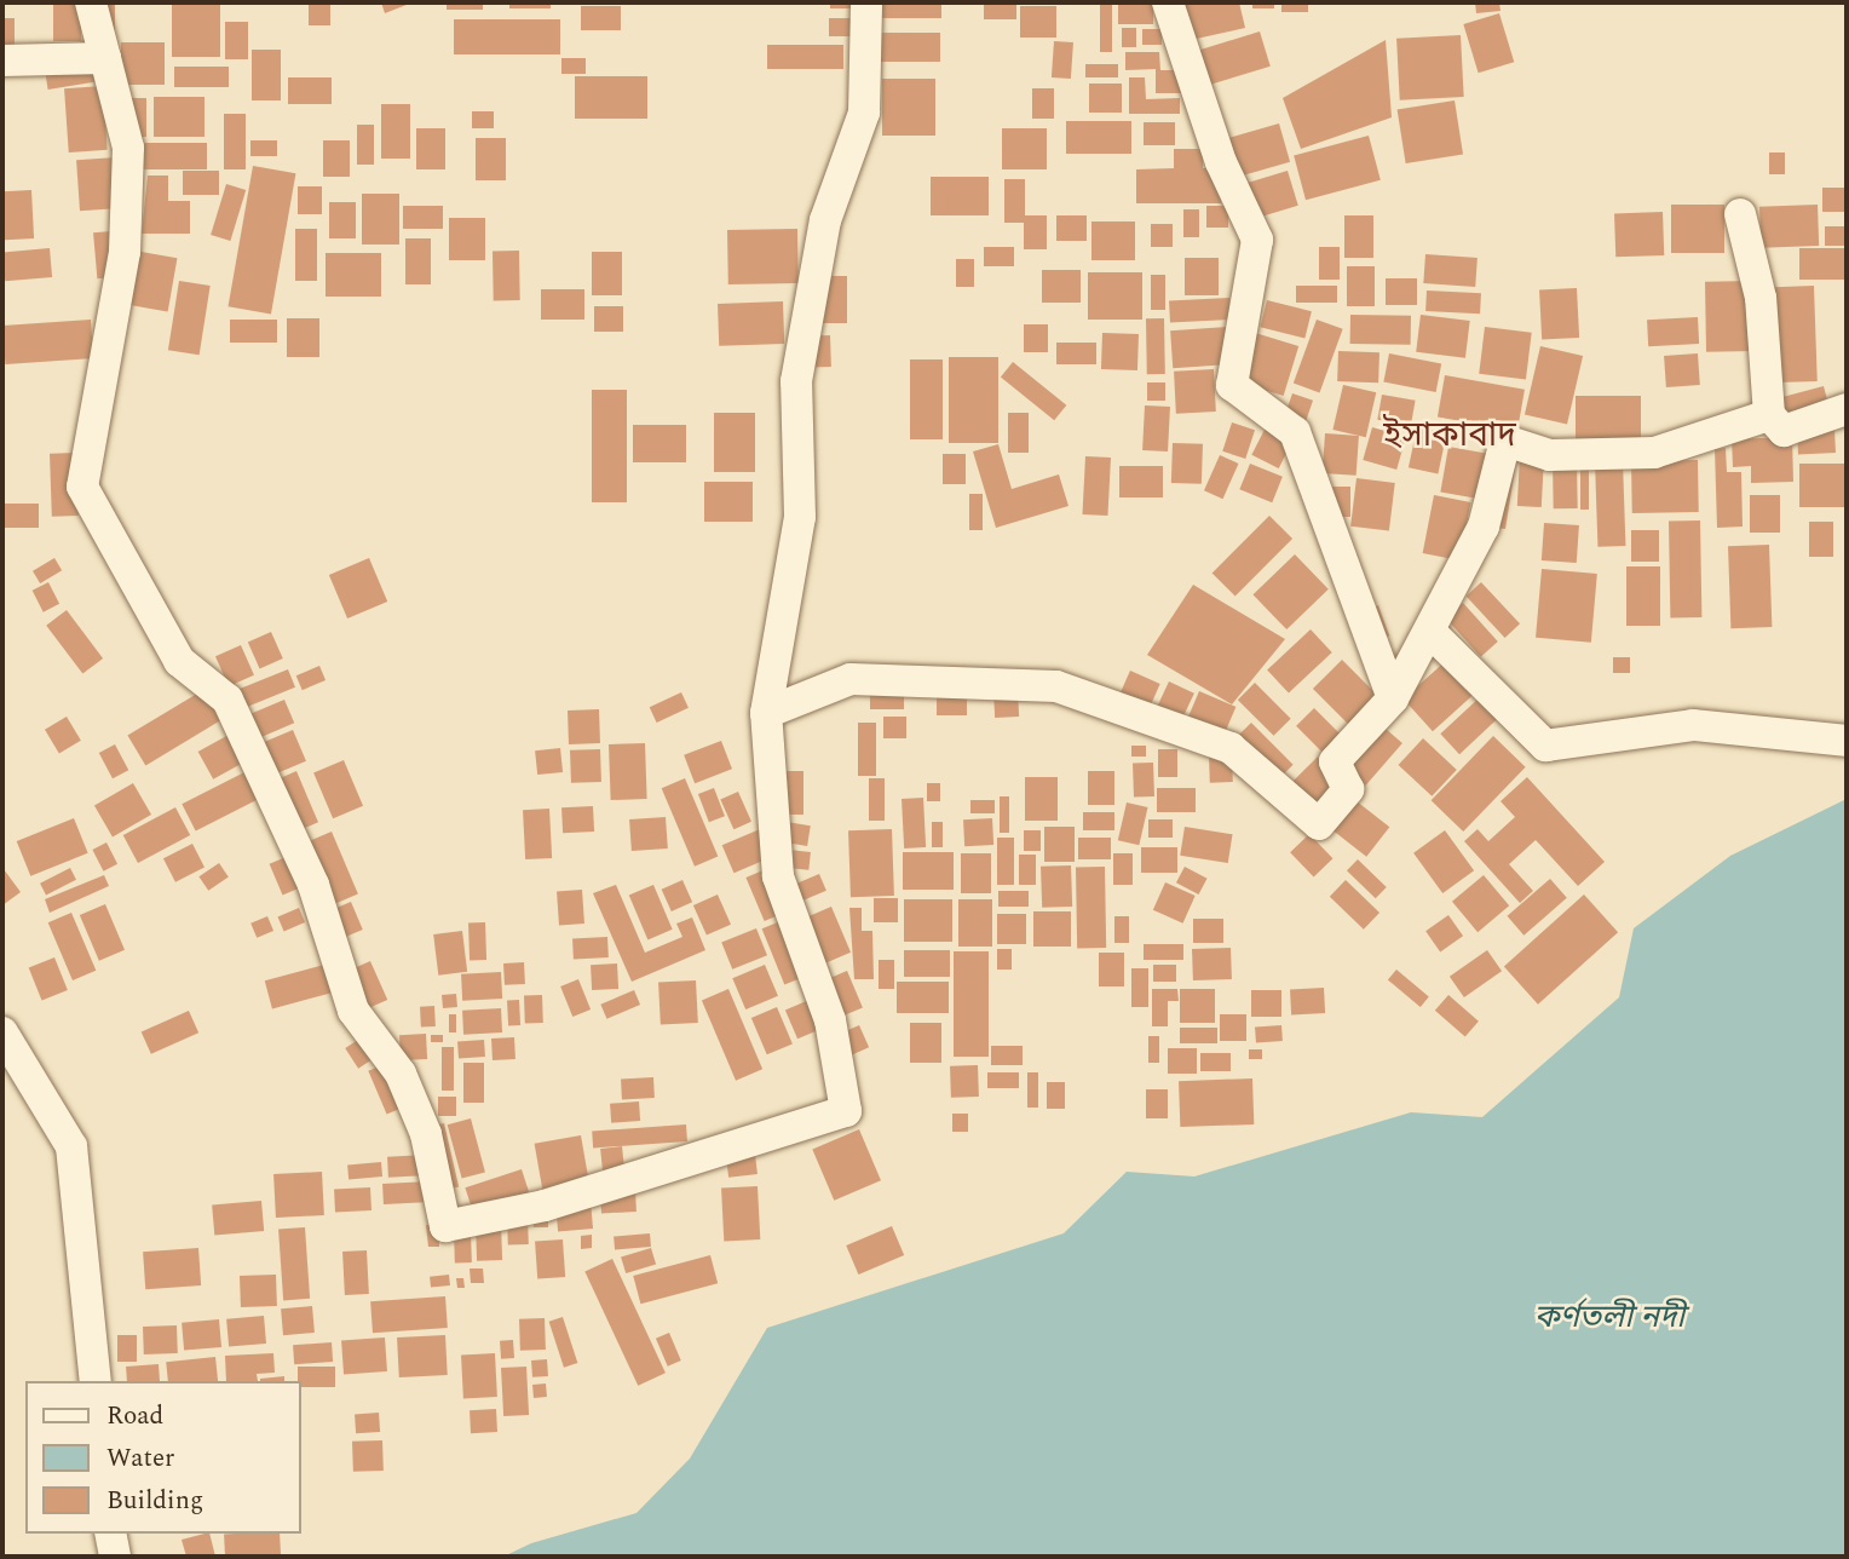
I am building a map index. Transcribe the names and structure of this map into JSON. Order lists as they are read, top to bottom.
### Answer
{
  "districts": ["ইসাকাবাদ"],
  "water": ["কর্ণতলী নদী"],
  "legend": ["Road", "Water", "Building"]
}
